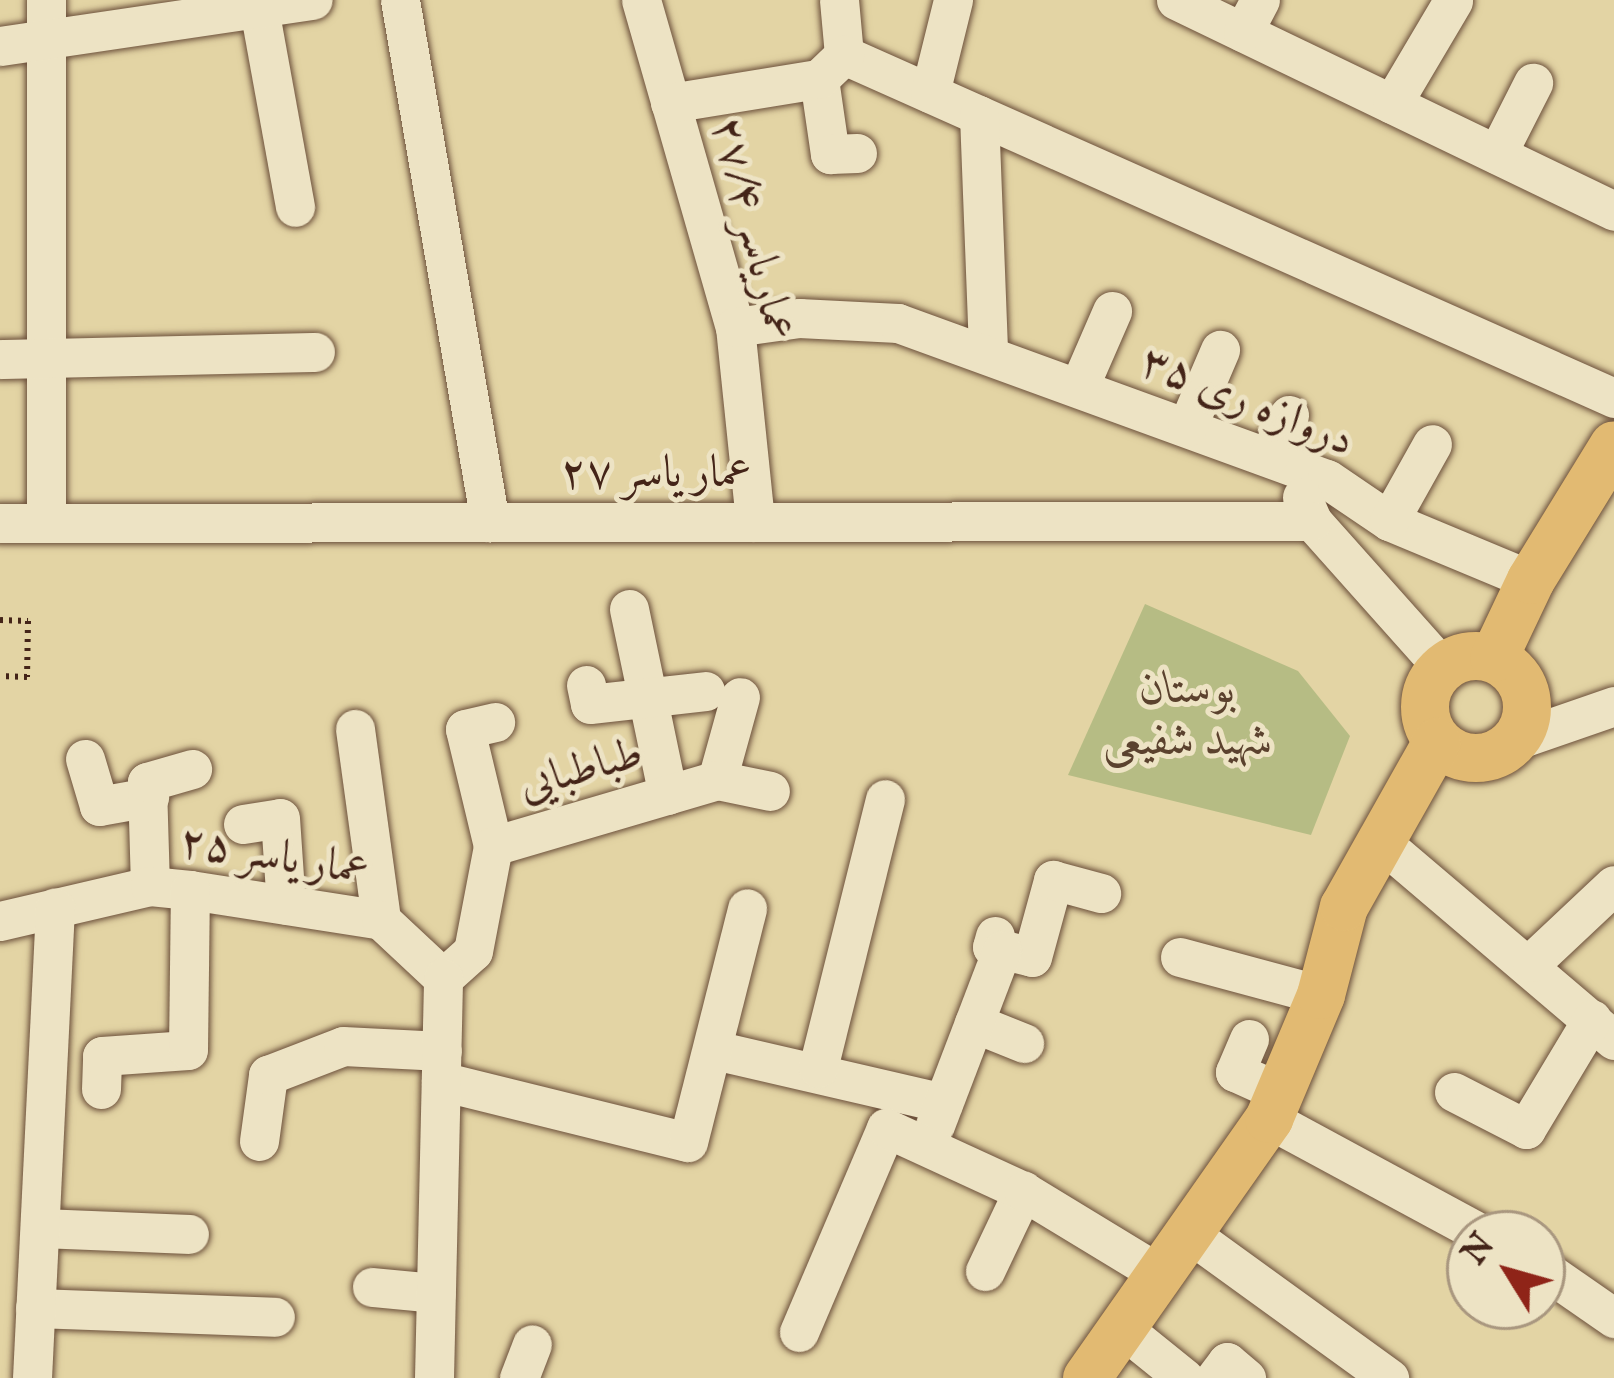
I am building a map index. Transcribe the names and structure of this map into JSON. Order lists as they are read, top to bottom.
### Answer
{
  "streets": {
    "street": [
      "عماریاسر ۲۷/۴",
      "دروازه ری ۳۵",
      "عمار یاسر ۲۷",
      "طباطبایی",
      "عمار یاسر ۲۵"
    ]
  },
  "crossings": [
    ["عماریاسر ۲۷/۴", "دروازه ری ۳۵"],
    ["عماریاسر ۲۷/۴", "عمار یاسر ۲۷"],
    ["طباطبایی", "عمار یاسر ۲۵"]
  ],
  "parks": ["بوستان شهید شفیعی"],
  "north": "top left"
}
